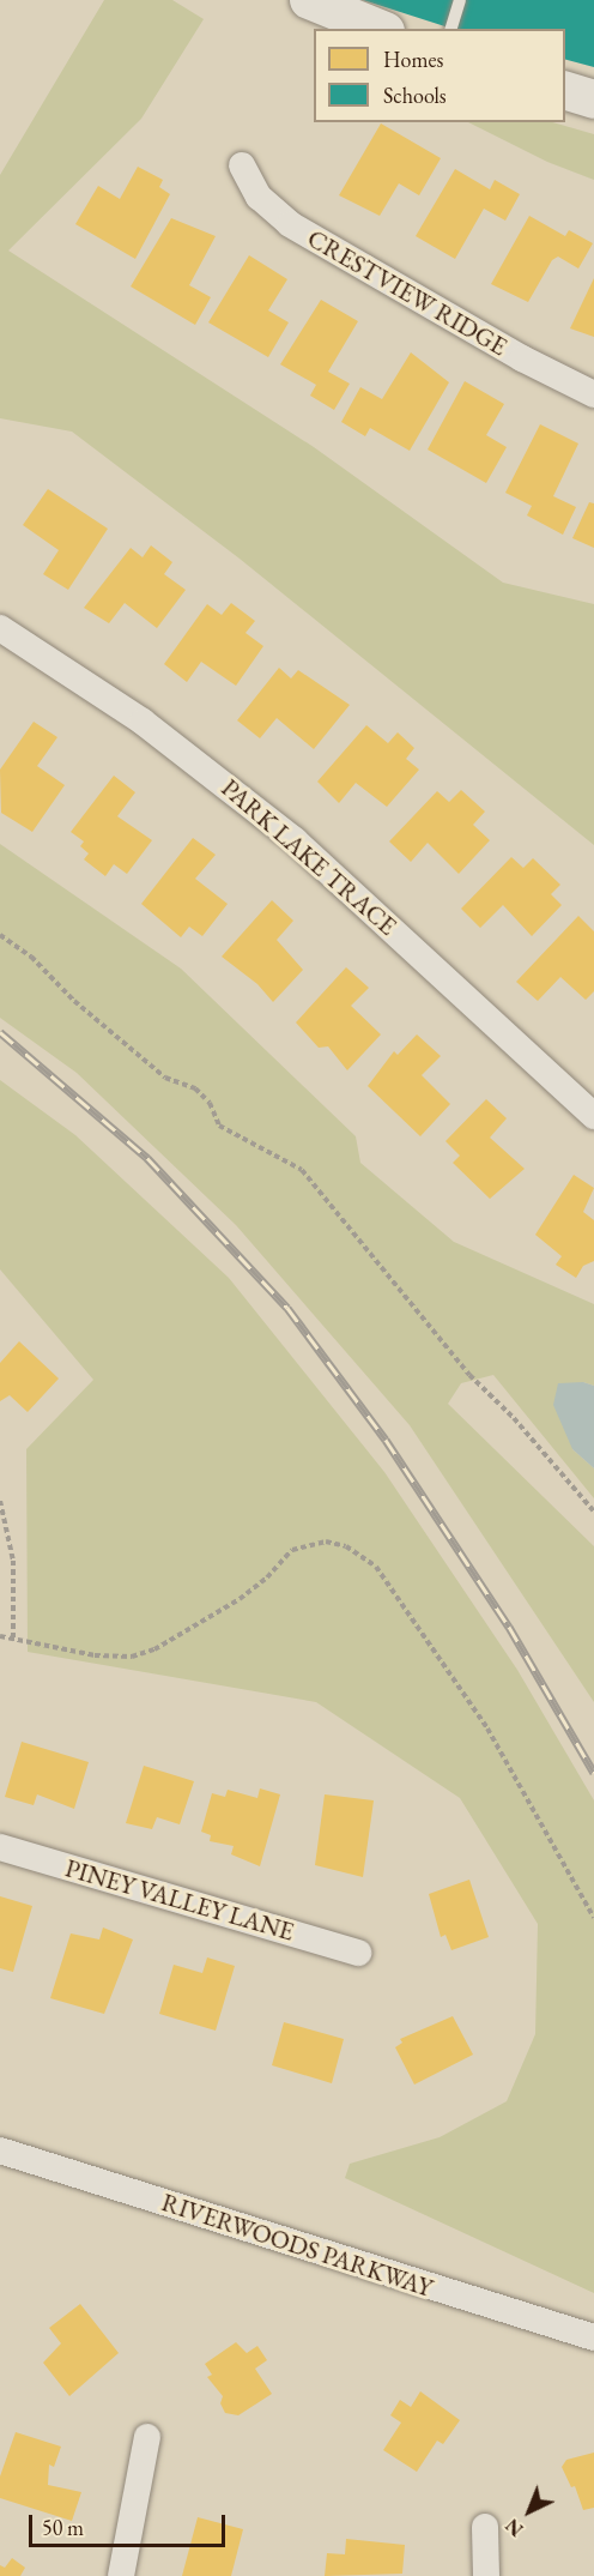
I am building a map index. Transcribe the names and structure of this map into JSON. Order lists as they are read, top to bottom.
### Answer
{
  "streets": {
    "street": [
      "CRESTVIEW RIDGE",
      "PARK LAKE TRACE",
      "PINEY VALLEY LANE",
      "RIVERWOODS PARKWAY"
    ]
  },
  "legend": ["Homes", "Schools"],
  "scale_bar": "50 m",
  "north": "bottom left"
}
